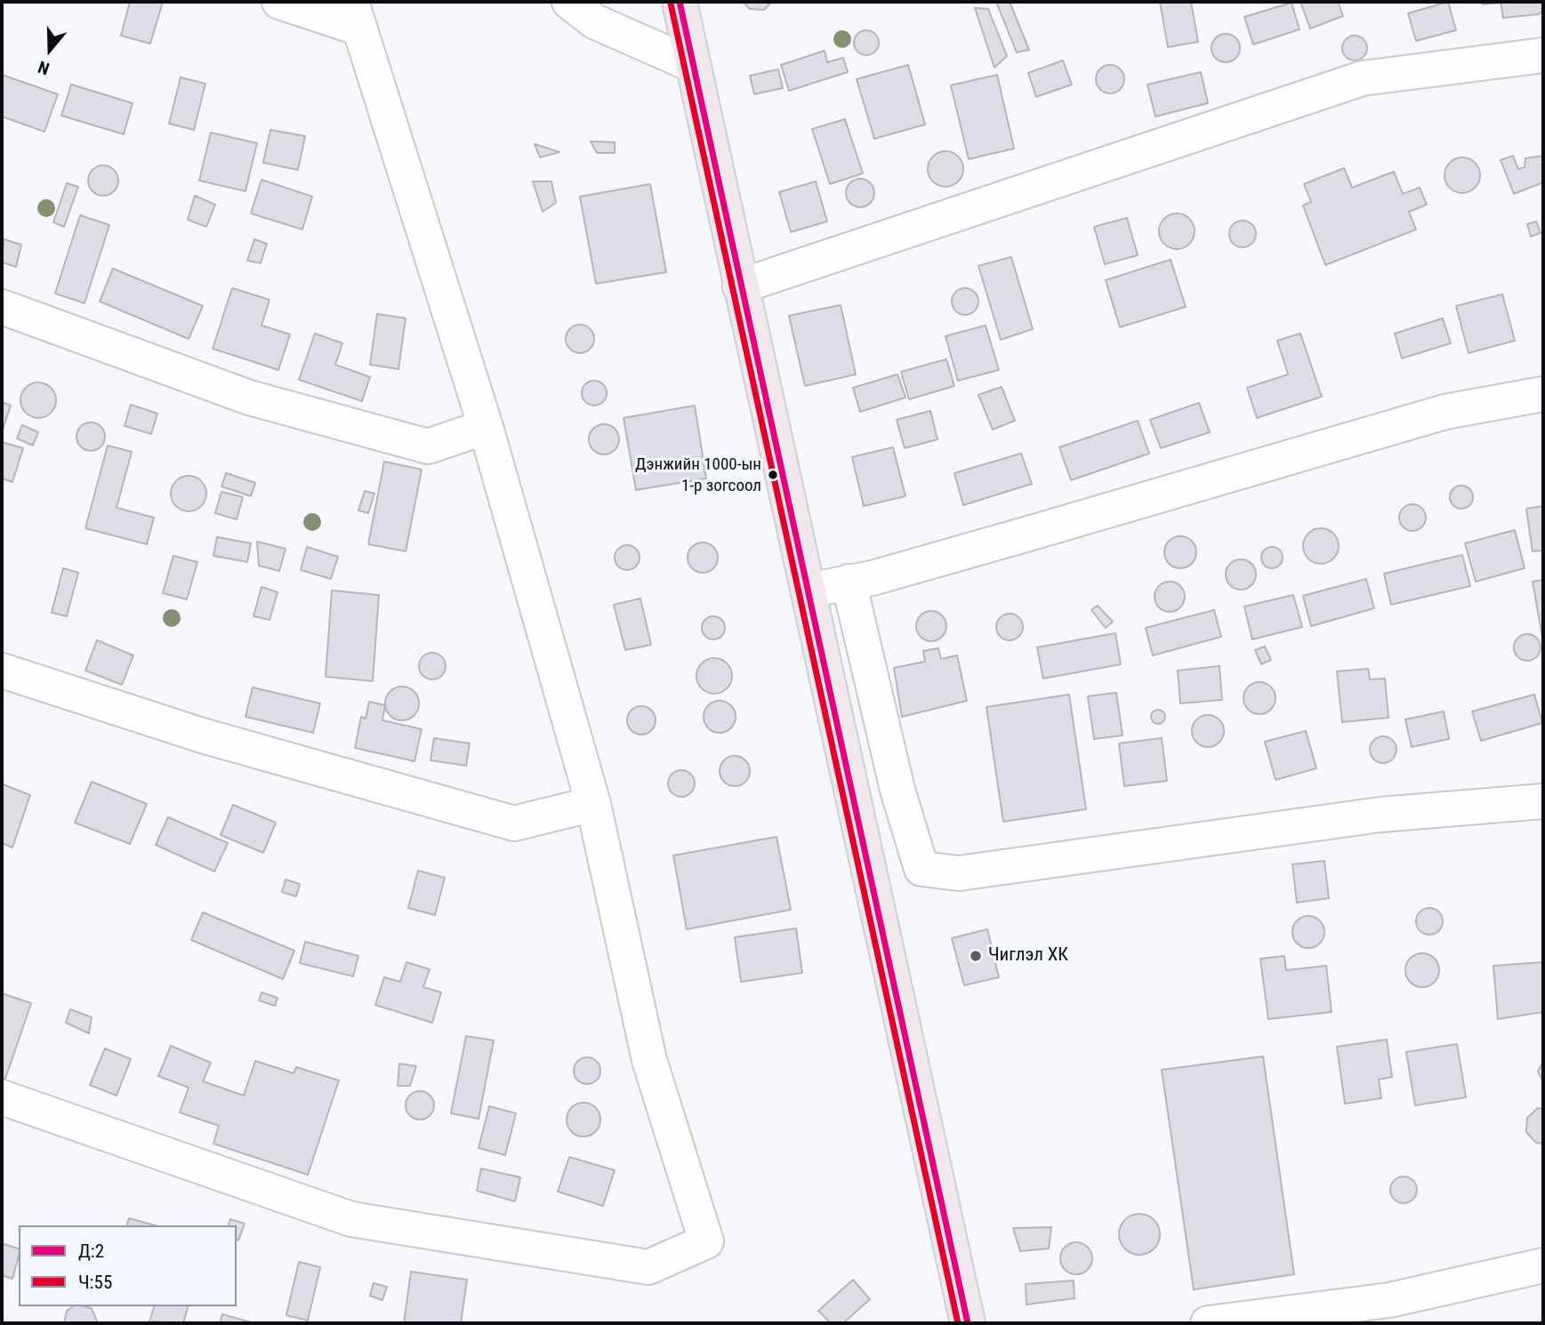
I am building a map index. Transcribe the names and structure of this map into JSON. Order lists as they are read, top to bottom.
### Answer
{
  "places": ["Дэнжийн 1000-ын 1-р зогсоол", "Чиглэл ХК"],
  "lines": ["transit line Д:2", "transit line Ч:55"],
  "legend": ["Д:2", "Ч:55"],
  "north": "bottom"
}
